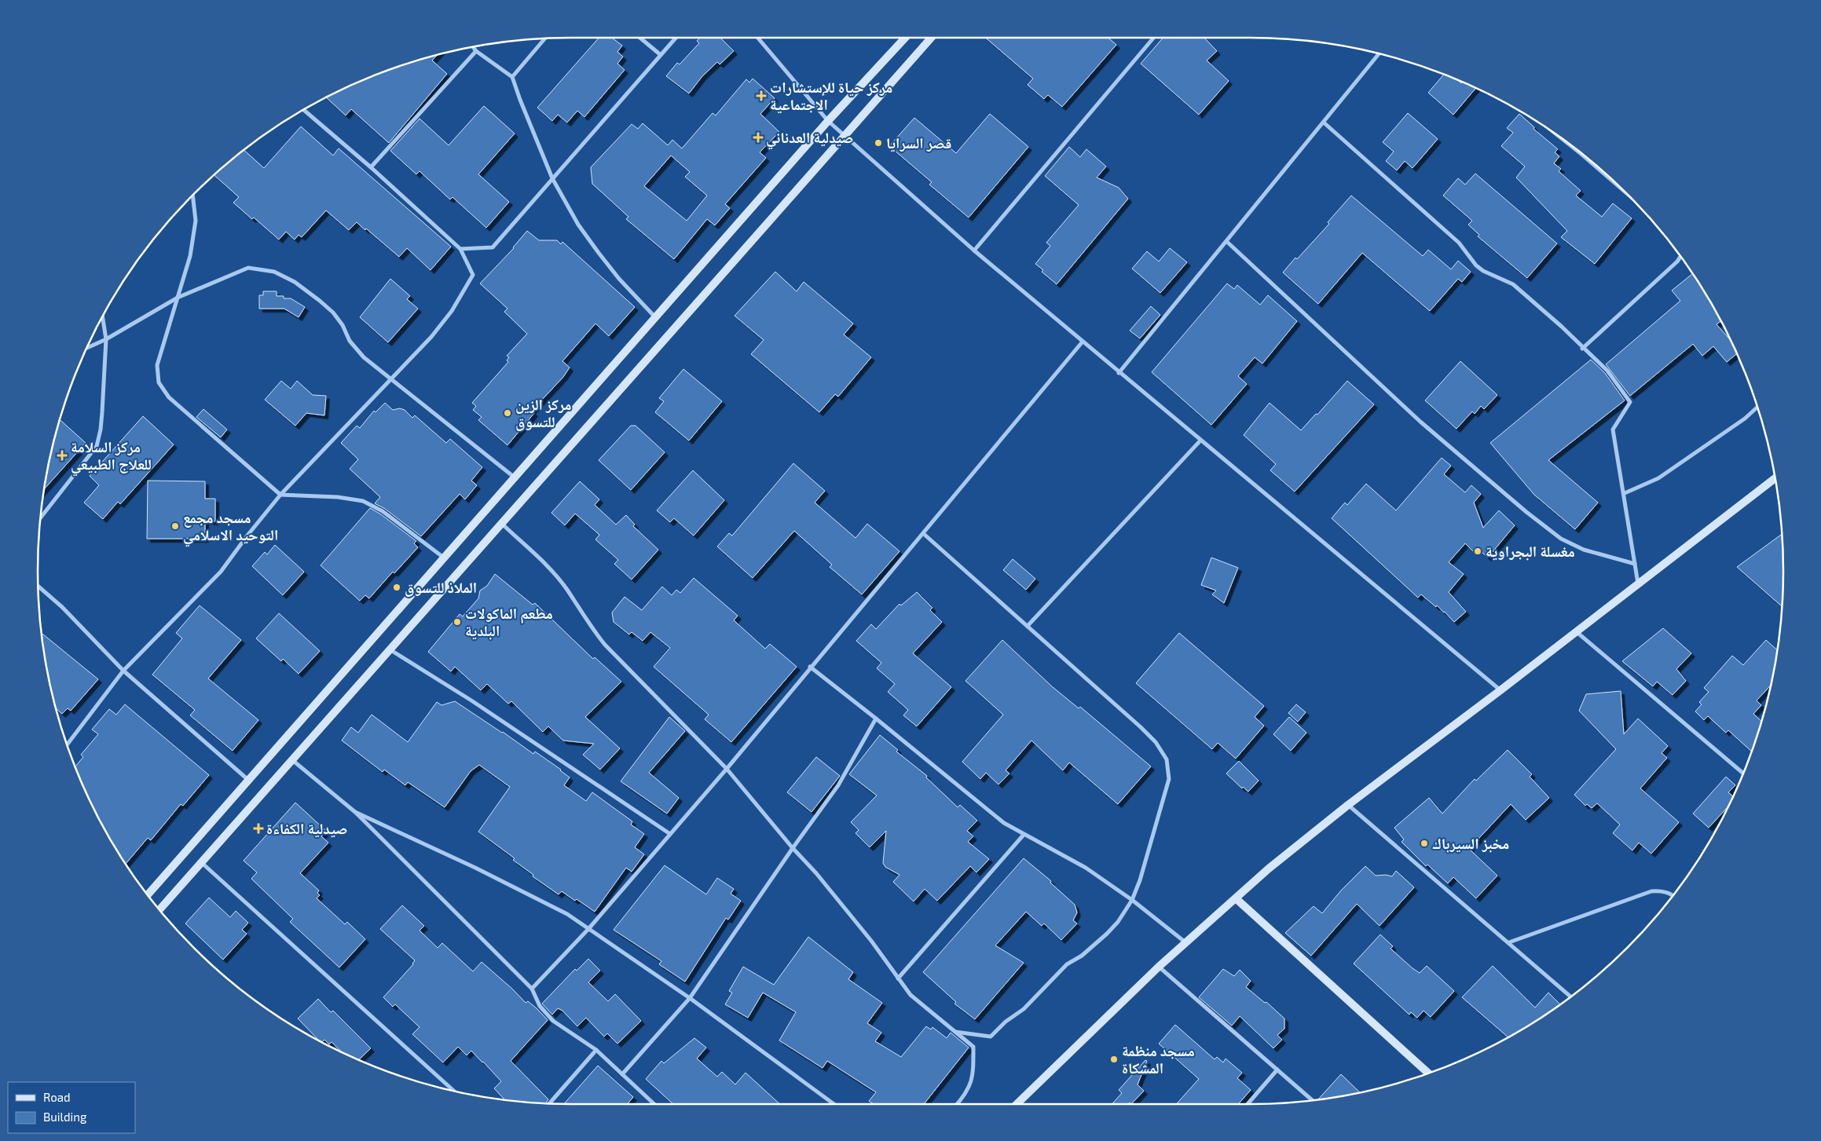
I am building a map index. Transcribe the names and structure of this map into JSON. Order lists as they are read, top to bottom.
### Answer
{
  "places": {
    "health": [
      "مركز حياة للإستشارات الاجتماعية",
      "صيدلية العدناني",
      "مركز السلامة للعلاج الطبيعي",
      "صيدلية الكفاءة"
    ],
    "other": [
      "قصر السرايا",
      "مركز الزين للتسوق",
      "مسجد مجمع التوحيد الاسلامي",
      "مغسلة البجراوية",
      "الملاذ للتسوق",
      "مطعم الماكولات البلدية",
      "مخبز السيرباك",
      "مسجد منظمة المشكاة"
    ]
  },
  "legend": ["Road", "Building"]
}
